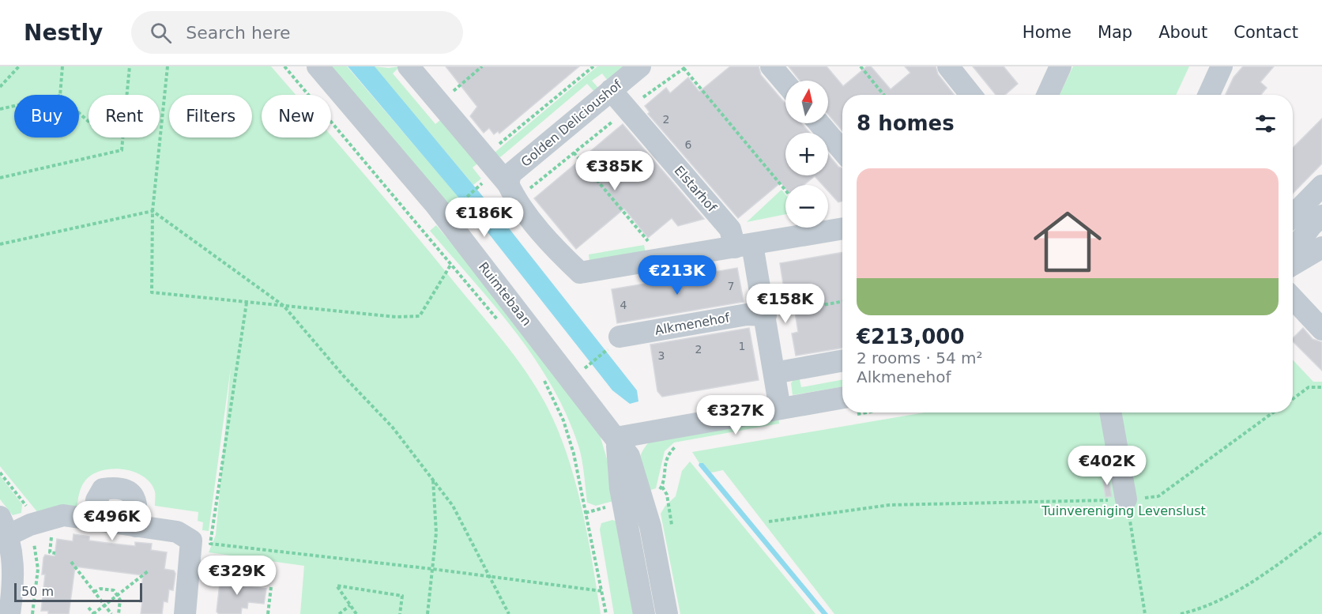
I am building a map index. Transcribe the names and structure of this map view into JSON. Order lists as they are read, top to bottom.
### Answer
{
  "streets": {
    "street": [
      "Golden Delicioushof",
      "Elstarhof",
      "Ruimtebaan",
      "Alkmenehof"
    ]
  },
  "crossings": [
    ["Golden Delicioushof", "Elstarhof"],
    ["Elstarhof", "Alkmenehof"]
  ],
  "parks": ["Tuinvereniging Levenslust"],
  "house_numbers": [
    "2",
    "6",
    "7",
    "4",
    "1",
    "2",
    "3"
  ],
  "scale_bar": "50 m",
  "north": "top",
  "page": {
    "header": "Nestly",
    "search": "Search here",
    "nav": [
      "Home",
      "Map",
      "About",
      "Contact"
    ],
    "map_buttons": ["+", "−"],
    "chip": [
      "Buy",
      "Rent",
      "Filters",
      "New"
    ],
    "heading": "8 homes",
    "price": [
      "€385K",
      "€186K",
      "€213K",
      "€158K",
      "€327K",
      "€402K",
      "€496K",
      "€329K"
    ],
    "list": [
      {
        "name": "€213,000",
        "note": "2 rooms · 54 m² · Alkmenehof"
      }
    ],
    "scale": "50 m"
  }
}
